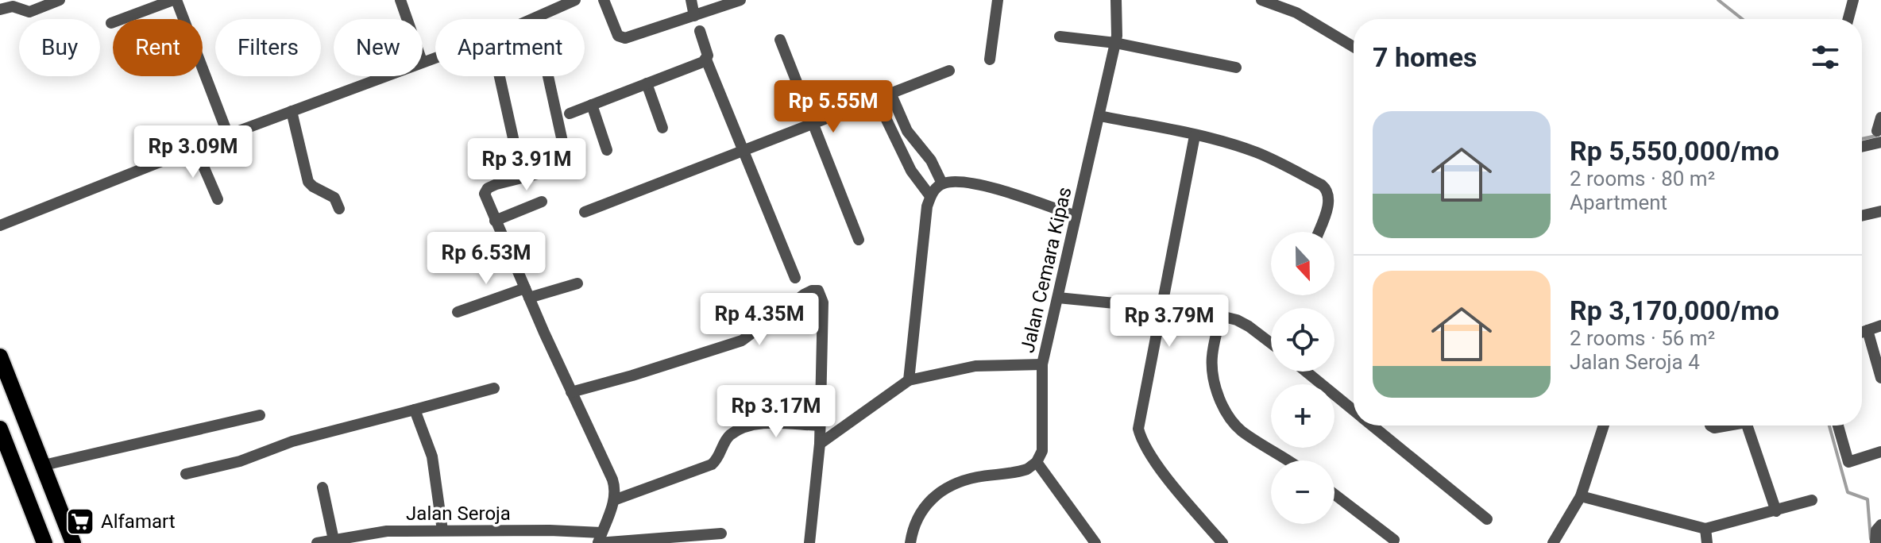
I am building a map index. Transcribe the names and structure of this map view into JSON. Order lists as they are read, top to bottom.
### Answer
{
  "streets": {
    "street": ["Jalan Cemara Kipas", "Jalan Seroja"]
  },
  "places": {
    "supermarket": ["Alfamart"]
  },
  "north": "bottom",
  "page": {
    "chip": [
      "Buy",
      "Rent",
      "Filters",
      "New",
      "Apartment"
    ],
    "heading": "7 homes",
    "price": [
      "Rp 5.55M",
      "Rp 3.09M",
      "Rp 3.91M",
      "Rp 6.53M",
      "Rp 4.35M",
      "Rp 3.79M",
      "Rp 3.17M"
    ],
    "list": [
      {
        "name": "Rp 5,550,000/mo",
        "note": "2 rooms · 80 m² · Apartment"
      },
      {
        "name": "Rp 3,170,000/mo",
        "note": "2 rooms · 56 m² · Jalan Seroja 4"
      }
    ],
    "map_buttons": ["+", "−"]
  }
}
